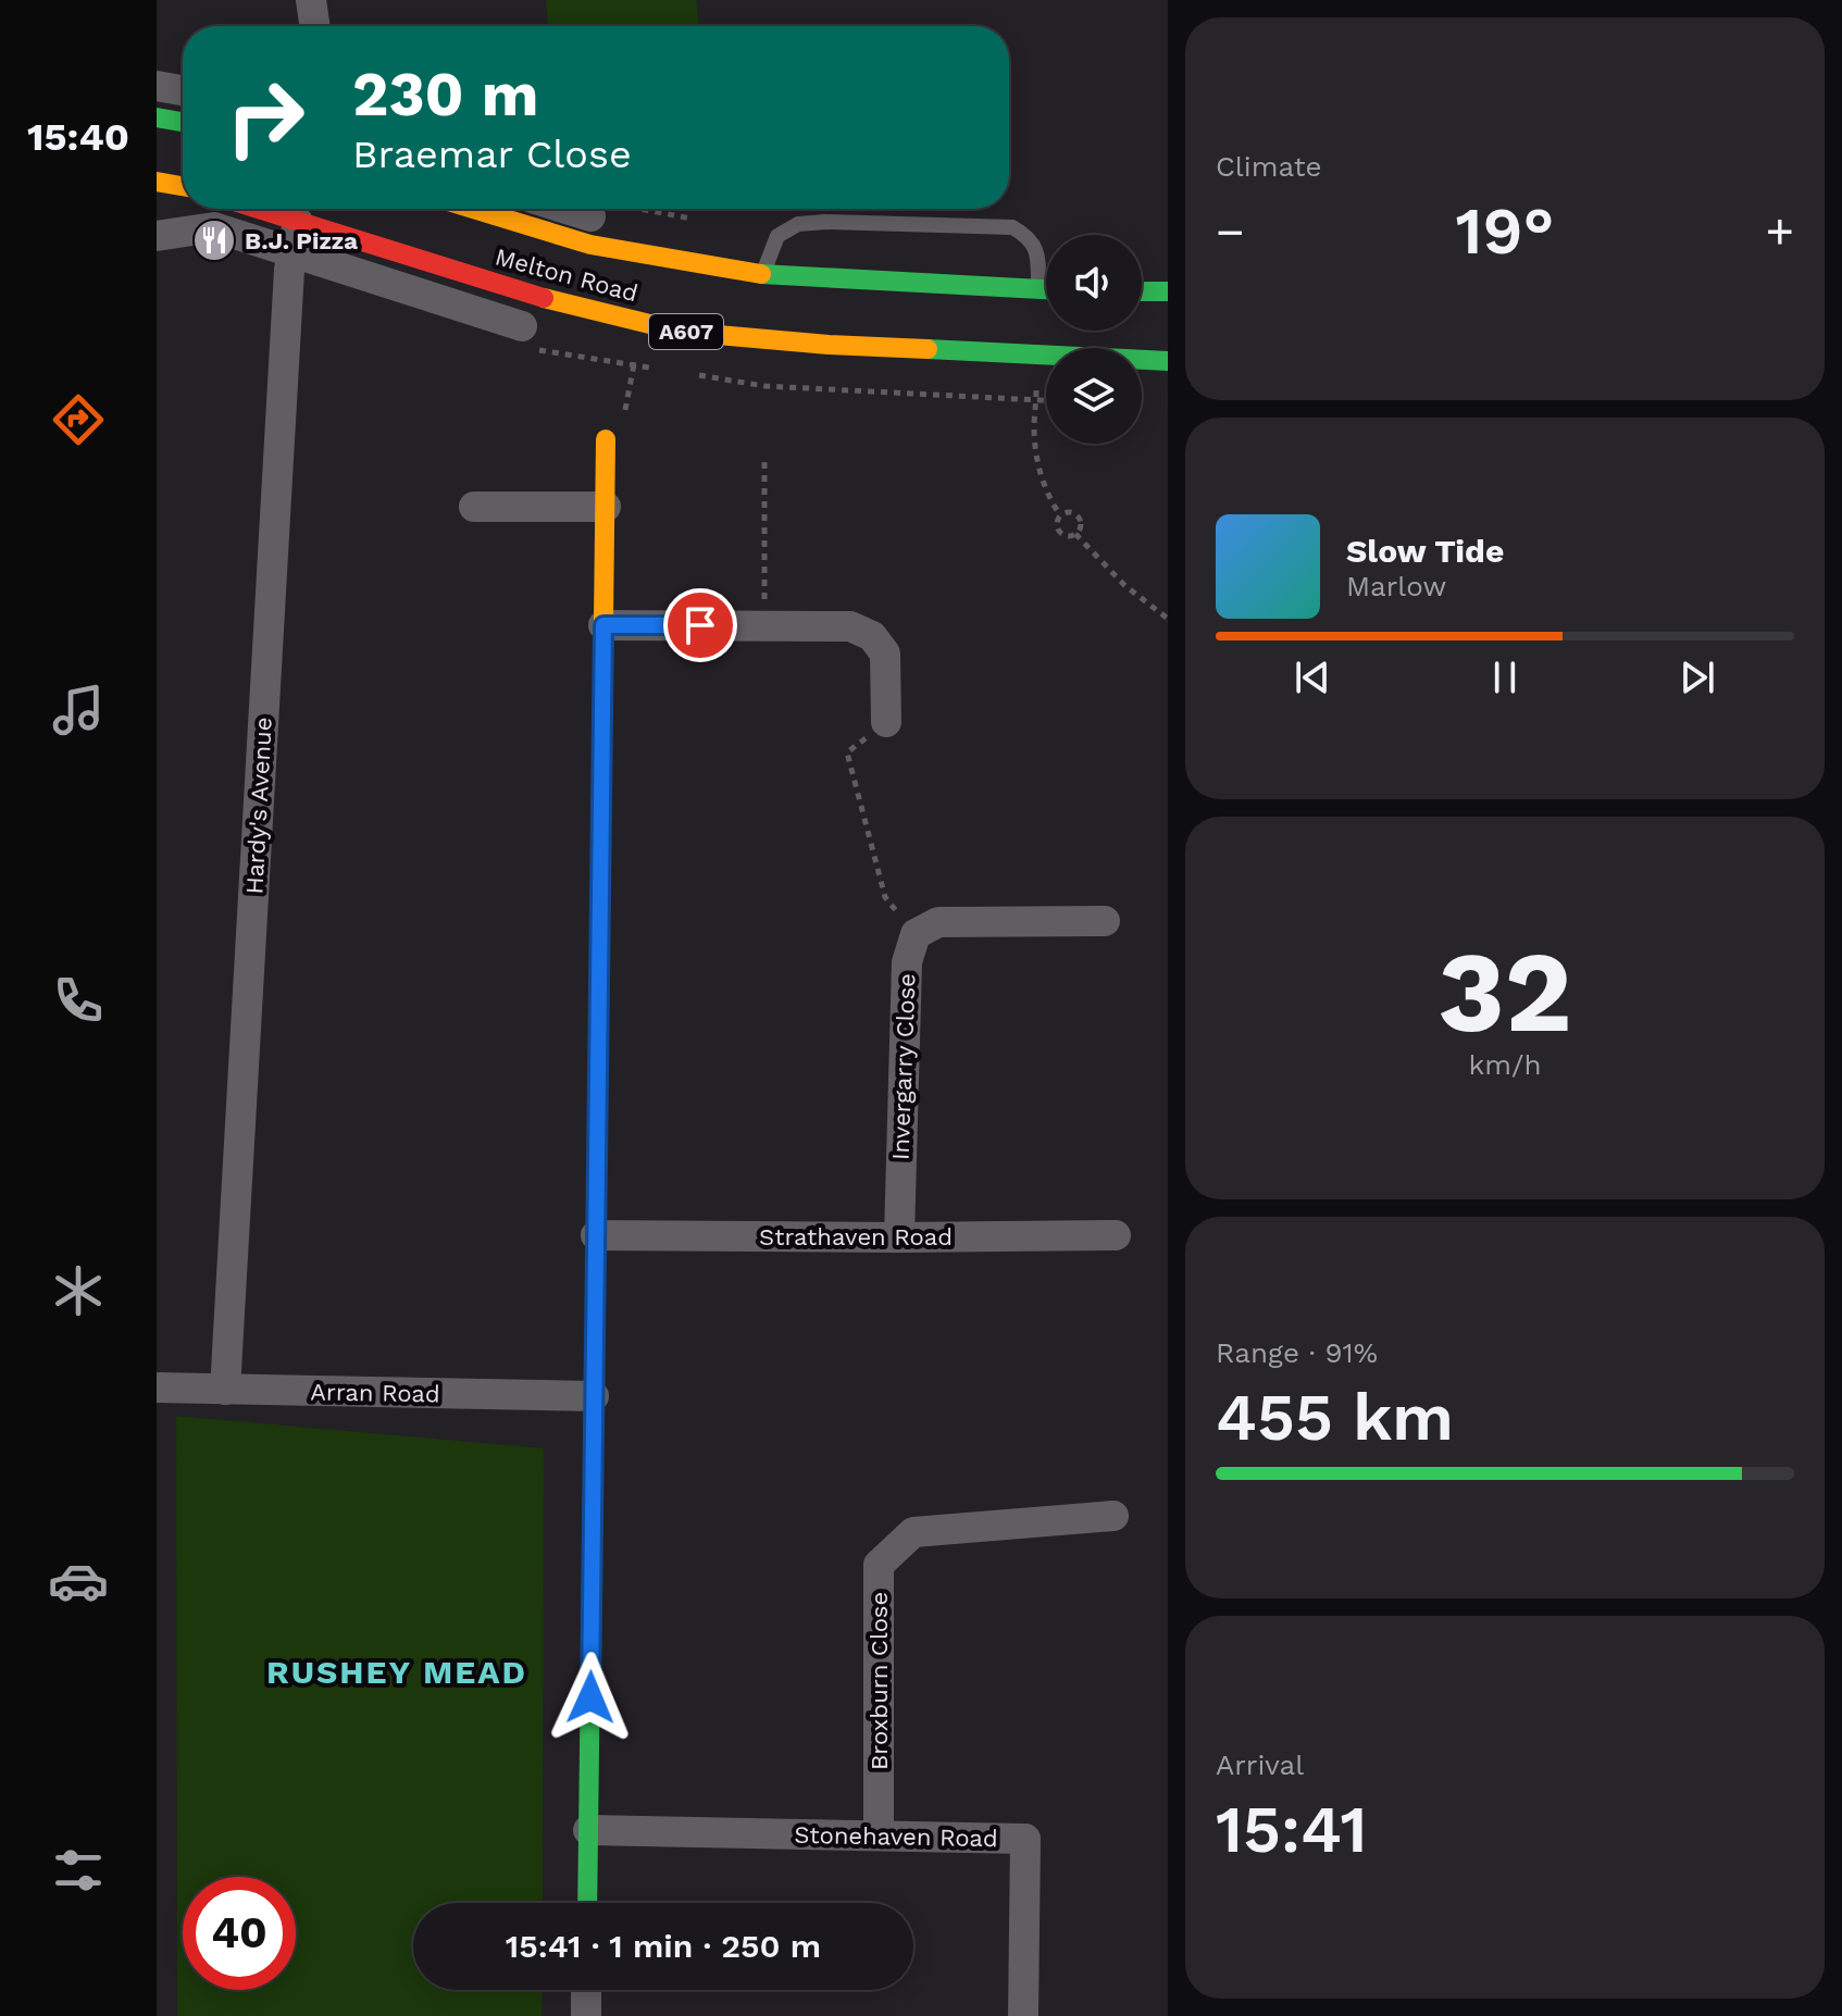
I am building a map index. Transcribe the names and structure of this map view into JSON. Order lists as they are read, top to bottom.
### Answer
{
  "streets": {
    "main road": ["Melton Road", "A607"],
    "street": [
      "Hardy's Avenue",
      "Invergarry Close",
      "Strathaven Road",
      "Arran Road",
      "Broxburn Close",
      "Stonehaven Road"
    ]
  },
  "crossings": [
    ["Melton Road", "Hardy's Avenue"],
    ["Hardy's Avenue", "Arran Road"],
    ["Invergarry Close", "Strathaven Road"],
    ["Broxburn Close", "Stonehaven Road"]
  ],
  "districts": ["RUSHEY MEAD"],
  "places": {
    "restaurant": ["B.J. Pizza"]
  },
  "page": {
    "tabs": "15:40",
    "tile": [
      "Climate",
      ["32", "km/h"],
      ["Range · 91%", "455 km"],
      ["Arrival", "15:41"]
    ],
    "turn": ["230 m", "Braemar Close"],
    "heat": ["−", "19°", "+"],
    "song": ["Slow Tide", "Marlow"],
    "limit": "40",
    "trip": "15:41 · 1 min · 250 m"
  }
}
